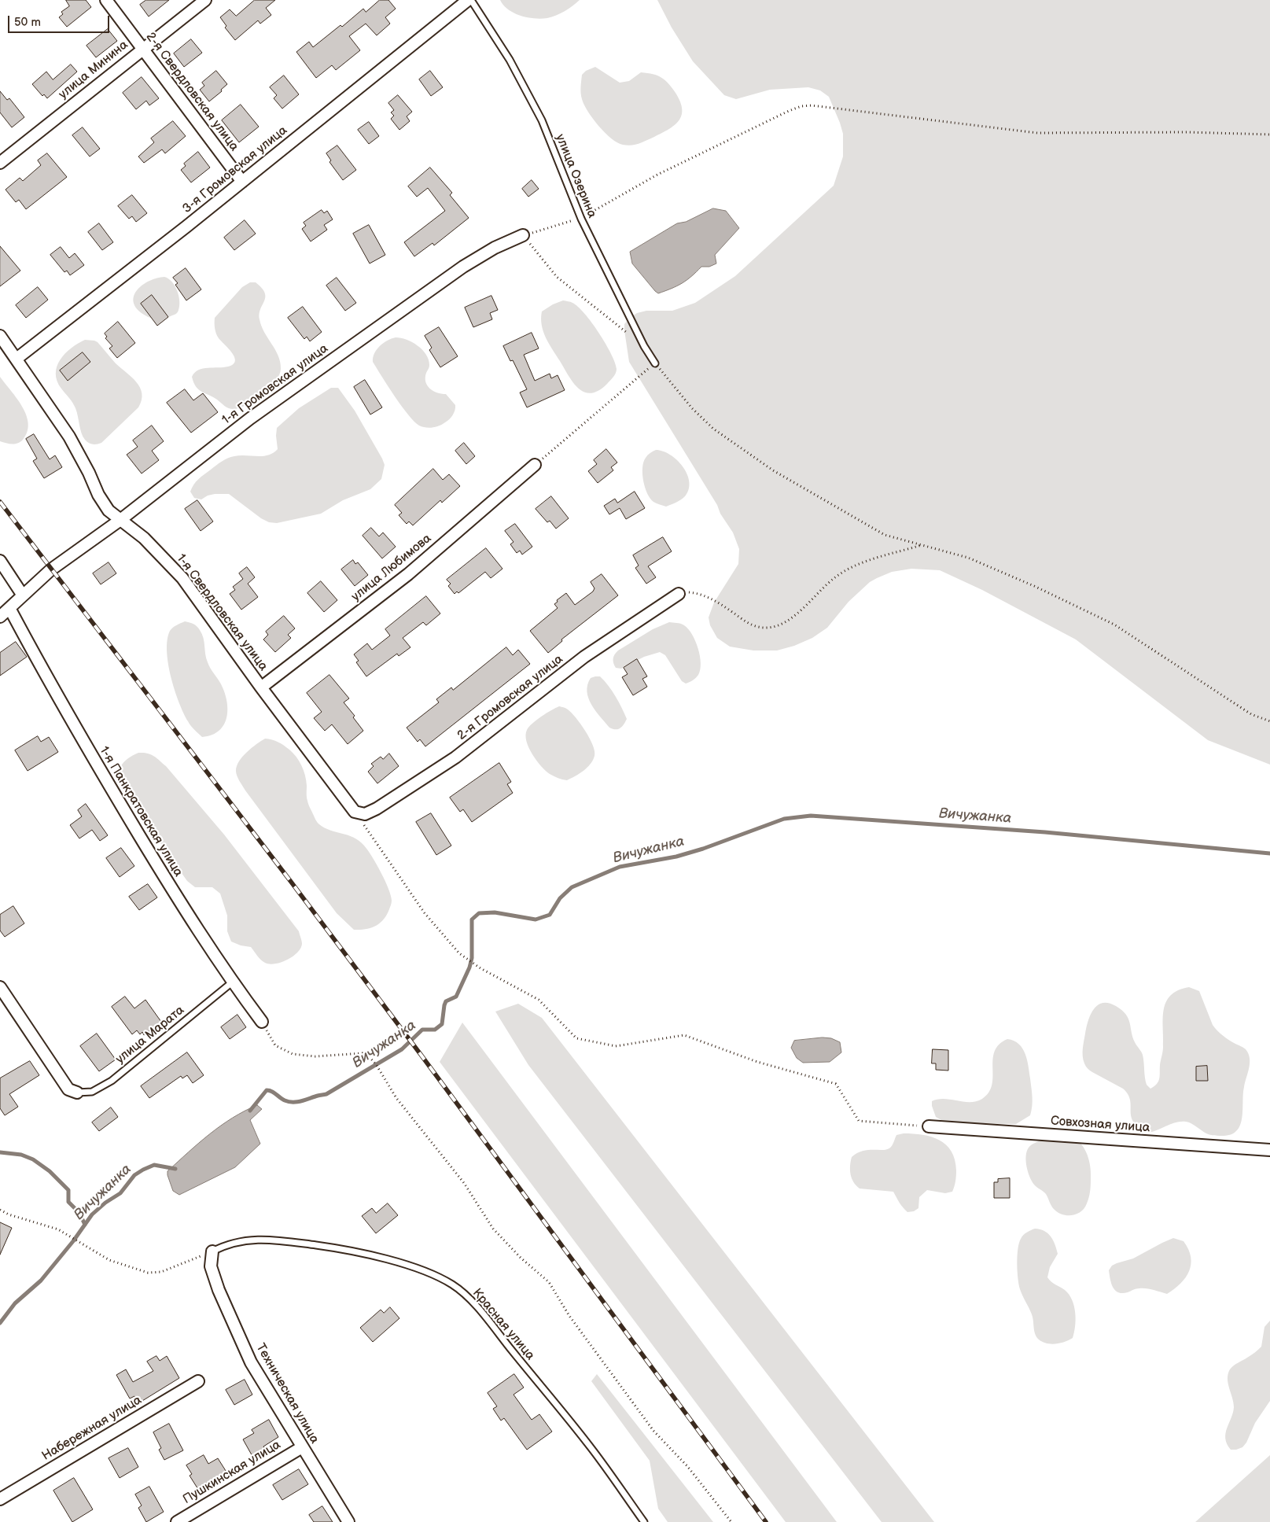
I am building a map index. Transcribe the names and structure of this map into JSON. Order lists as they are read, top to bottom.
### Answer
{
  "streets": {
    "street": [
      "улица Минина",
      "2-я Свердловская улица",
      "3-я Громовская улица",
      "1-я Громовская улица",
      "улица Любимова",
      "1-я Свердловская улица",
      "2-я Громовская улица",
      "1-я Панкратовская улица",
      "Совхозная улица",
      "Техническая улица",
      "Набережная улица",
      "Пушкинская улица"
    ],
    "lane": ["улица Озерина", "улица Марата", "Красная улица"]
  },
  "crossings": [
    ["улица Минина", "2-я Свердловская улица"],
    ["2-я Свердловская улица", "3-я Громовская улица"],
    ["3-я Громовская улица", "улица Озерина"],
    ["3-я Громовская улица", "1-я Свердловская улица"],
    ["1-я Громовская улица", "1-я Свердловская улица"],
    ["1-я Громовская улица", "1-я Панкратовская улица"],
    ["улица Любимова", "1-я Свердловская улица"],
    ["1-я Свердловская улица", "2-я Громовская улица"],
    ["1-я Панкратовская улица", "улица Марата"],
    ["Красная улица", "Техническая улица"],
    ["Техническая улица", "Пушкинская улица"]
  ],
  "water": ["Вичужанка"],
  "scale_bar": "50 m"
}
